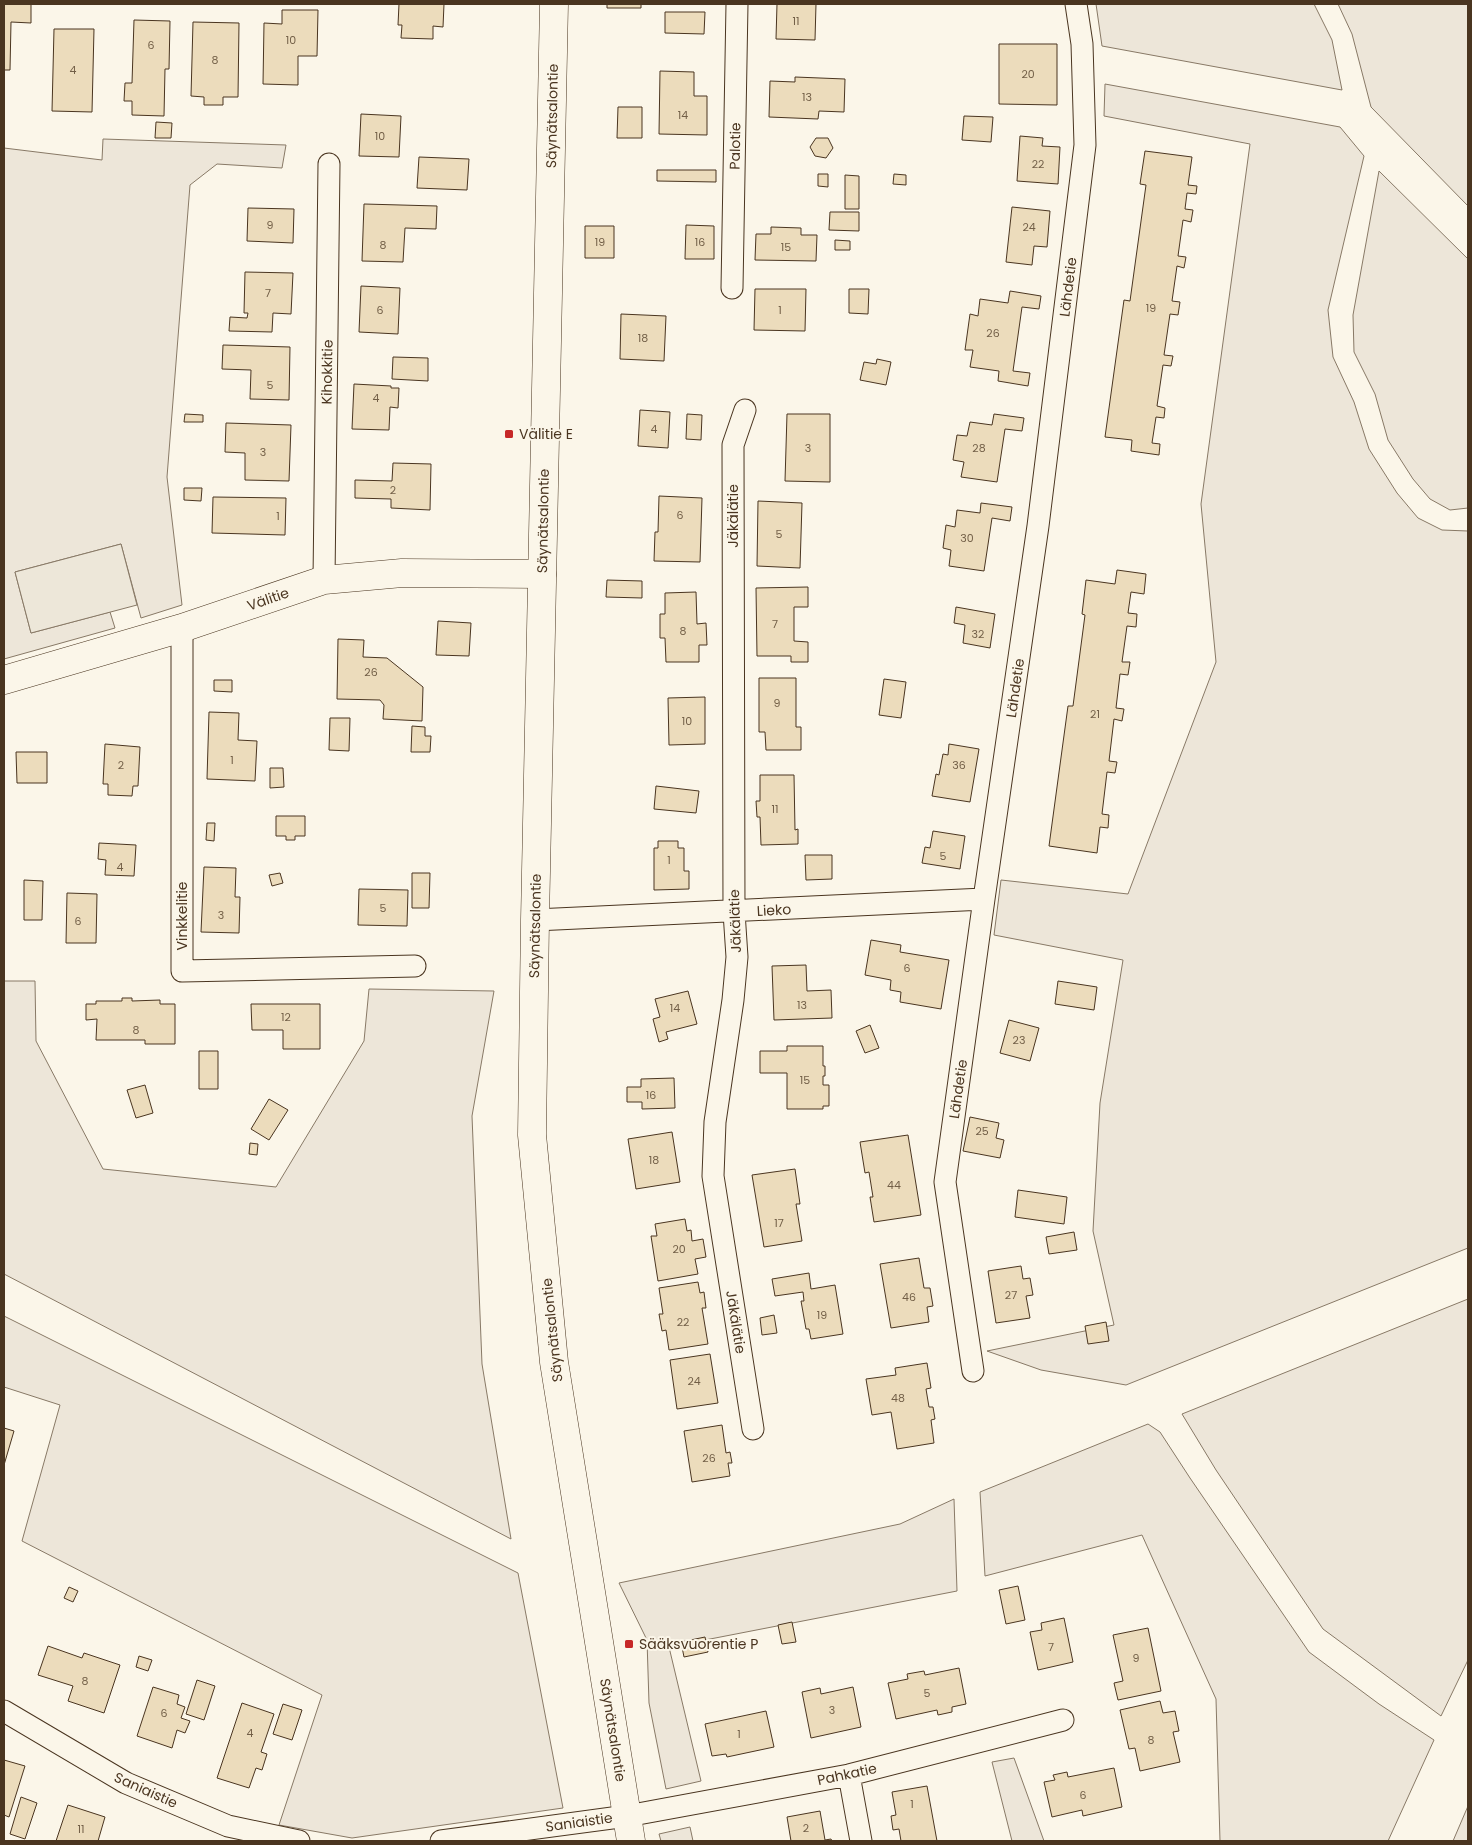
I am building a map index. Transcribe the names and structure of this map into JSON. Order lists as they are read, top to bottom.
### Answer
{
  "streets": {
    "main road": ["Säynätsalontie", "Välitie"],
    "street": [
      "Palotie",
      "Lähdetie",
      "Kihokkitie",
      "Jäkälätie",
      "Lieko",
      "Vinkkelitie",
      "Pahkatie",
      "Saniaistie"
    ]
  },
  "crossings": [
    ["Säynätsalontie", "Välitie"],
    ["Säynätsalontie", "Lieko"],
    ["Säynätsalontie", "Pahkatie"],
    ["Säynätsalontie", "Saniaistie"],
    ["Lähdetie", "Lieko"],
    ["Kihokkitie", "Välitie"],
    ["Jäkälätie", "Lieko"],
    ["Välitie", "Vinkkelitie"],
    ["Pahkatie", "Saniaistie"]
  ],
  "places": {
    "transit": ["Välitie E", "Sääksvuorentie P"]
  },
  "house_numbers": [
    "11",
    "10",
    "6",
    "8",
    "4",
    "20",
    "13",
    "14",
    "10",
    "22",
    "9",
    "24",
    "19",
    "16",
    "8",
    "15",
    "7",
    "19",
    "6",
    "1",
    "26",
    "18",
    "5",
    "4",
    "4",
    "3",
    "28",
    "3",
    "2",
    "6",
    "1",
    "5",
    "30",
    "7",
    "8",
    "32",
    "26",
    "9",
    "21",
    "10",
    "1",
    "2",
    "36",
    "11",
    "5",
    "1",
    "4",
    "5",
    "3",
    "6",
    "6",
    "13",
    "14",
    "12",
    "8",
    "23",
    "15",
    "16",
    "25",
    "18",
    "44",
    "17",
    "20",
    "27",
    "46",
    "19",
    "22",
    "24",
    "48",
    "26",
    "7",
    "9",
    "8",
    "5",
    "3",
    "6",
    "4",
    "1",
    "8",
    "6",
    "1",
    "2",
    "11"
  ]
}
